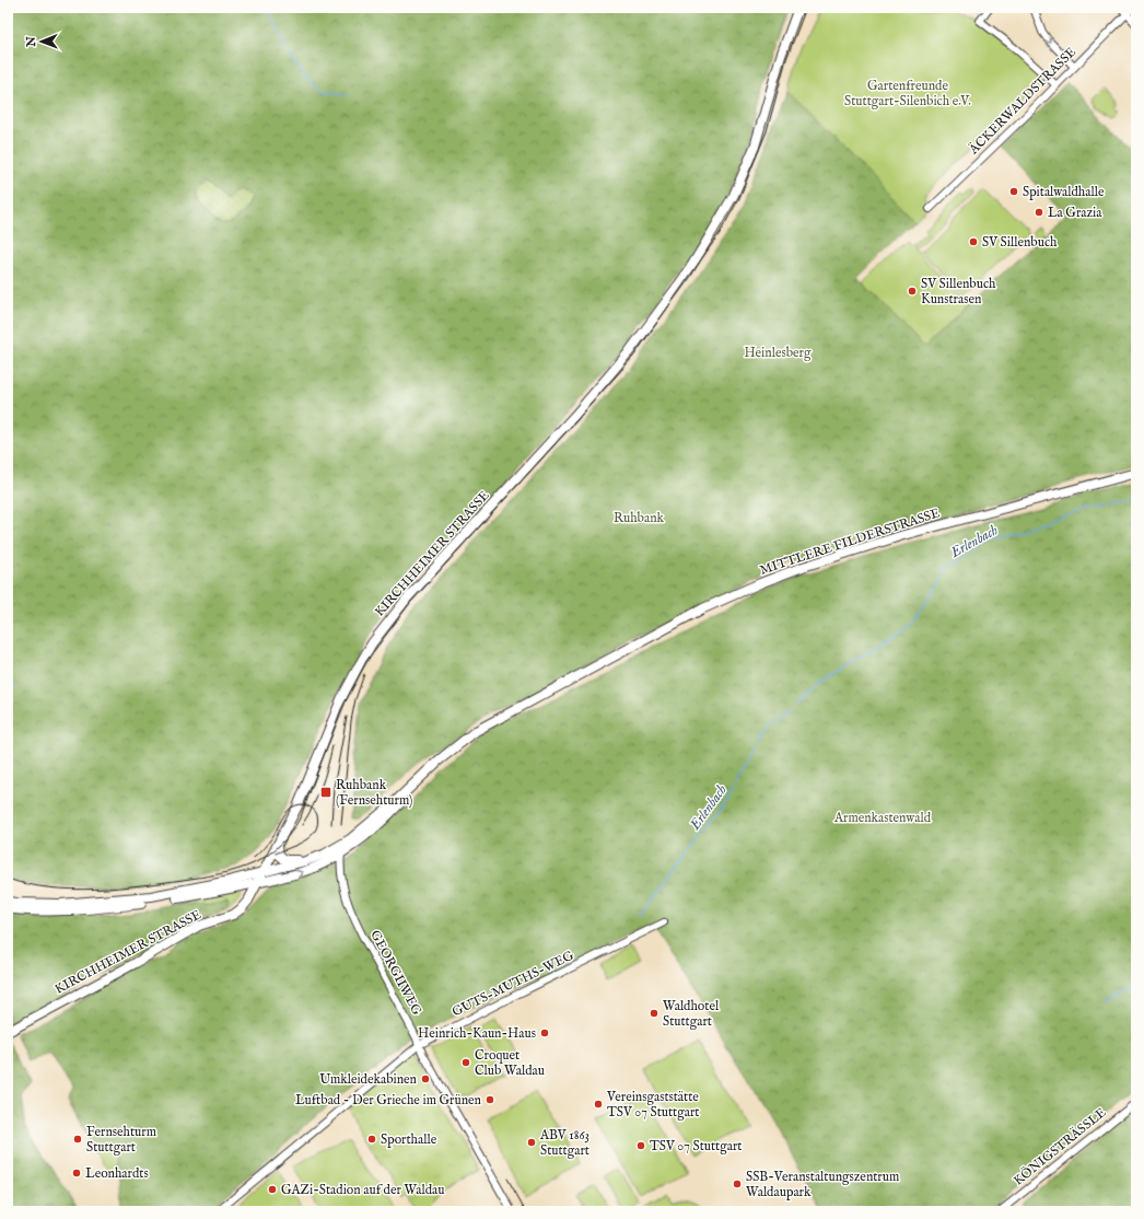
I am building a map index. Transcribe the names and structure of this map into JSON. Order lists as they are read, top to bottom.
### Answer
{
  "streets": {
    "main road": ["MITTLERE FILDERSTRASSE", "KIRCHHEIMER STRASSE"],
    "street": [
      "ÄCKERWALDSTRASSE",
      "GEORGIIWEG",
      "GUTS-MUTHS-WEG",
      "KÖNIGSTRÄSSLE"
    ]
  },
  "crossings": [
    ["MITTLERE FILDERSTRASSE", "KIRCHHEIMER STRASSE"],
    ["MITTLERE FILDERSTRASSE", "GEORGIIWEG"],
    ["GEORGIIWEG", "GUTS-MUTHS-WEG"]
  ],
  "water": ["Erlenbach"],
  "parks": [
    "Gartenfreunde Stuttgart-Silenbich e.V.",
    "Heinlesberg",
    "Ruhbank",
    "Armenkastenwald"
  ],
  "places": {
    "other": [
      "Spitalwaldhalle",
      "La Grazia",
      "SV Sillenbuch",
      "SV Sillenbuch Kunstrasen",
      "Waldhotel Stuttgart",
      "Heinrich-Kaun-Haus",
      "Croquet Club Waldau",
      "Umkleidekabinen",
      "Luftbad - Der Grieche im Grünen",
      "Vereinsgaststätte TSV 07 Stuttgart",
      "Fernsehturm Stuttgart",
      "Sporthalle",
      "ABV 1863 Stuttgart",
      "TSV 07 Stuttgart",
      "Leonhardts",
      "SSB-Veranstaltungszentrum Waldaupark",
      "GAZi-Stadion auf der Waldau"
    ],
    "transit": ["Ruhbank (Fernsehturm)"]
  },
  "north": "left"
}
